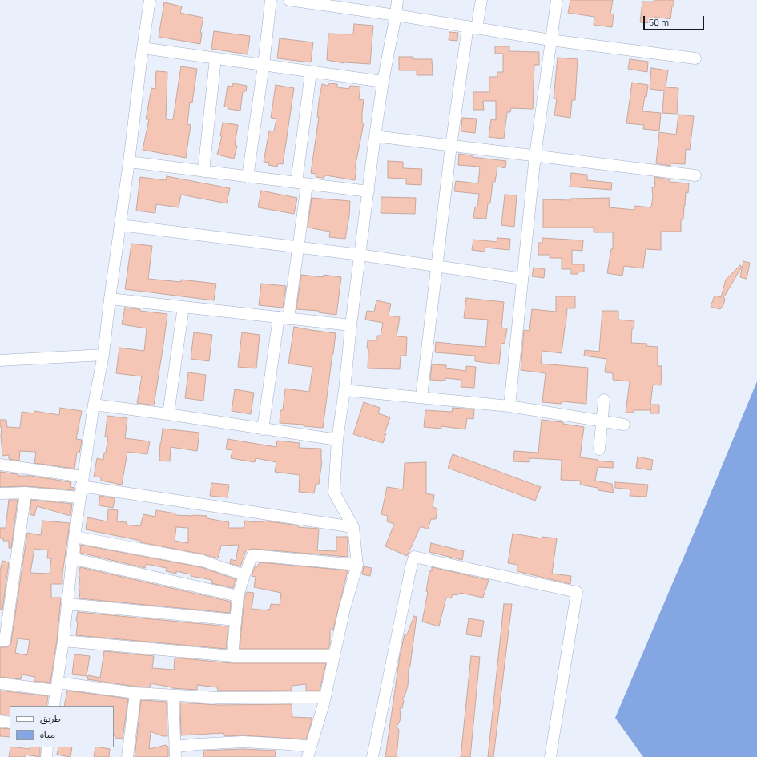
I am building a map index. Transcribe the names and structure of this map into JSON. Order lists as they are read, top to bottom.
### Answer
{
  "legend": ["طريق", "مياه"],
  "scale_bar": "50 m"
}
